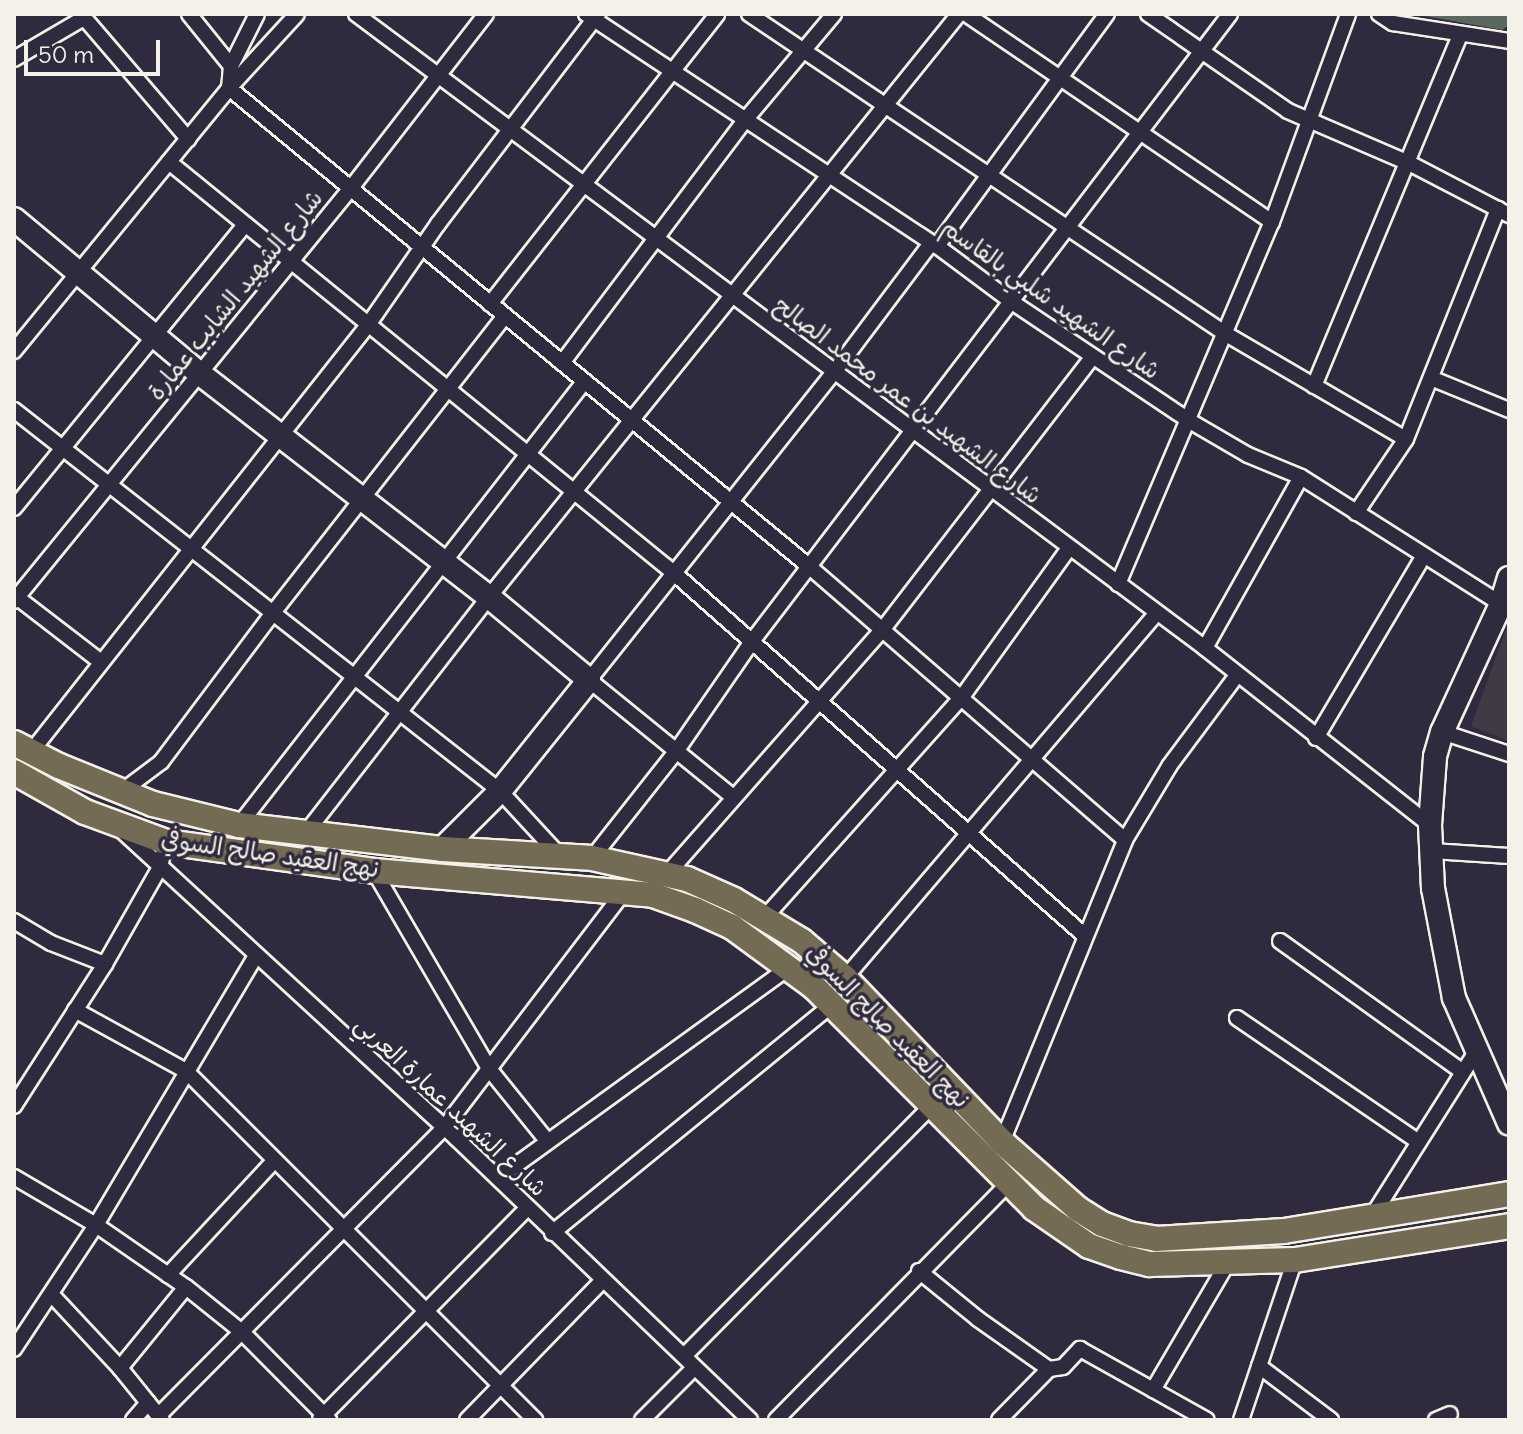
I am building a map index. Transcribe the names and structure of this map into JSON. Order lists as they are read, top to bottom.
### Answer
{
  "streets": {
    "main road": ["نهج العقيد صالح السوفي"],
    "street": [
      "شارع الشهيد الشايب عمارة",
      "شارع الشهيد شلبي بالقاسم",
      "شارع الشهيد بن عمر محمد الصالح",
      "شارع الشهيد عمارة العربي"
    ]
  },
  "crossings": [
    ["شارع الشهيد الشايب عمارة", "شارع الشهيد بن عمر محمد الصالح"],
    ["نهج العقيد صالح السوفي", "شارع الشهيد عمارة العربي"]
  ],
  "scale_bar": "50 m"
}
